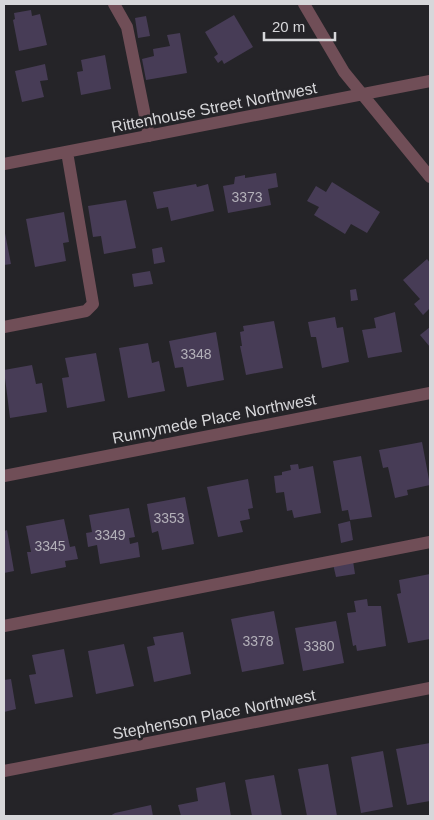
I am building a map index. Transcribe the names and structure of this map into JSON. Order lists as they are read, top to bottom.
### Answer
{
  "streets": {
    "street": ["Rittenhouse Street Northwest", "Runnymede Place Northwest", "Stephenson Place Northwest"]
  },
  "house_numbers": [
    "3373",
    "3348",
    "3353",
    "3349",
    "3345",
    "3378",
    "3380"
  ],
  "scale_bar": "20 m"
}
